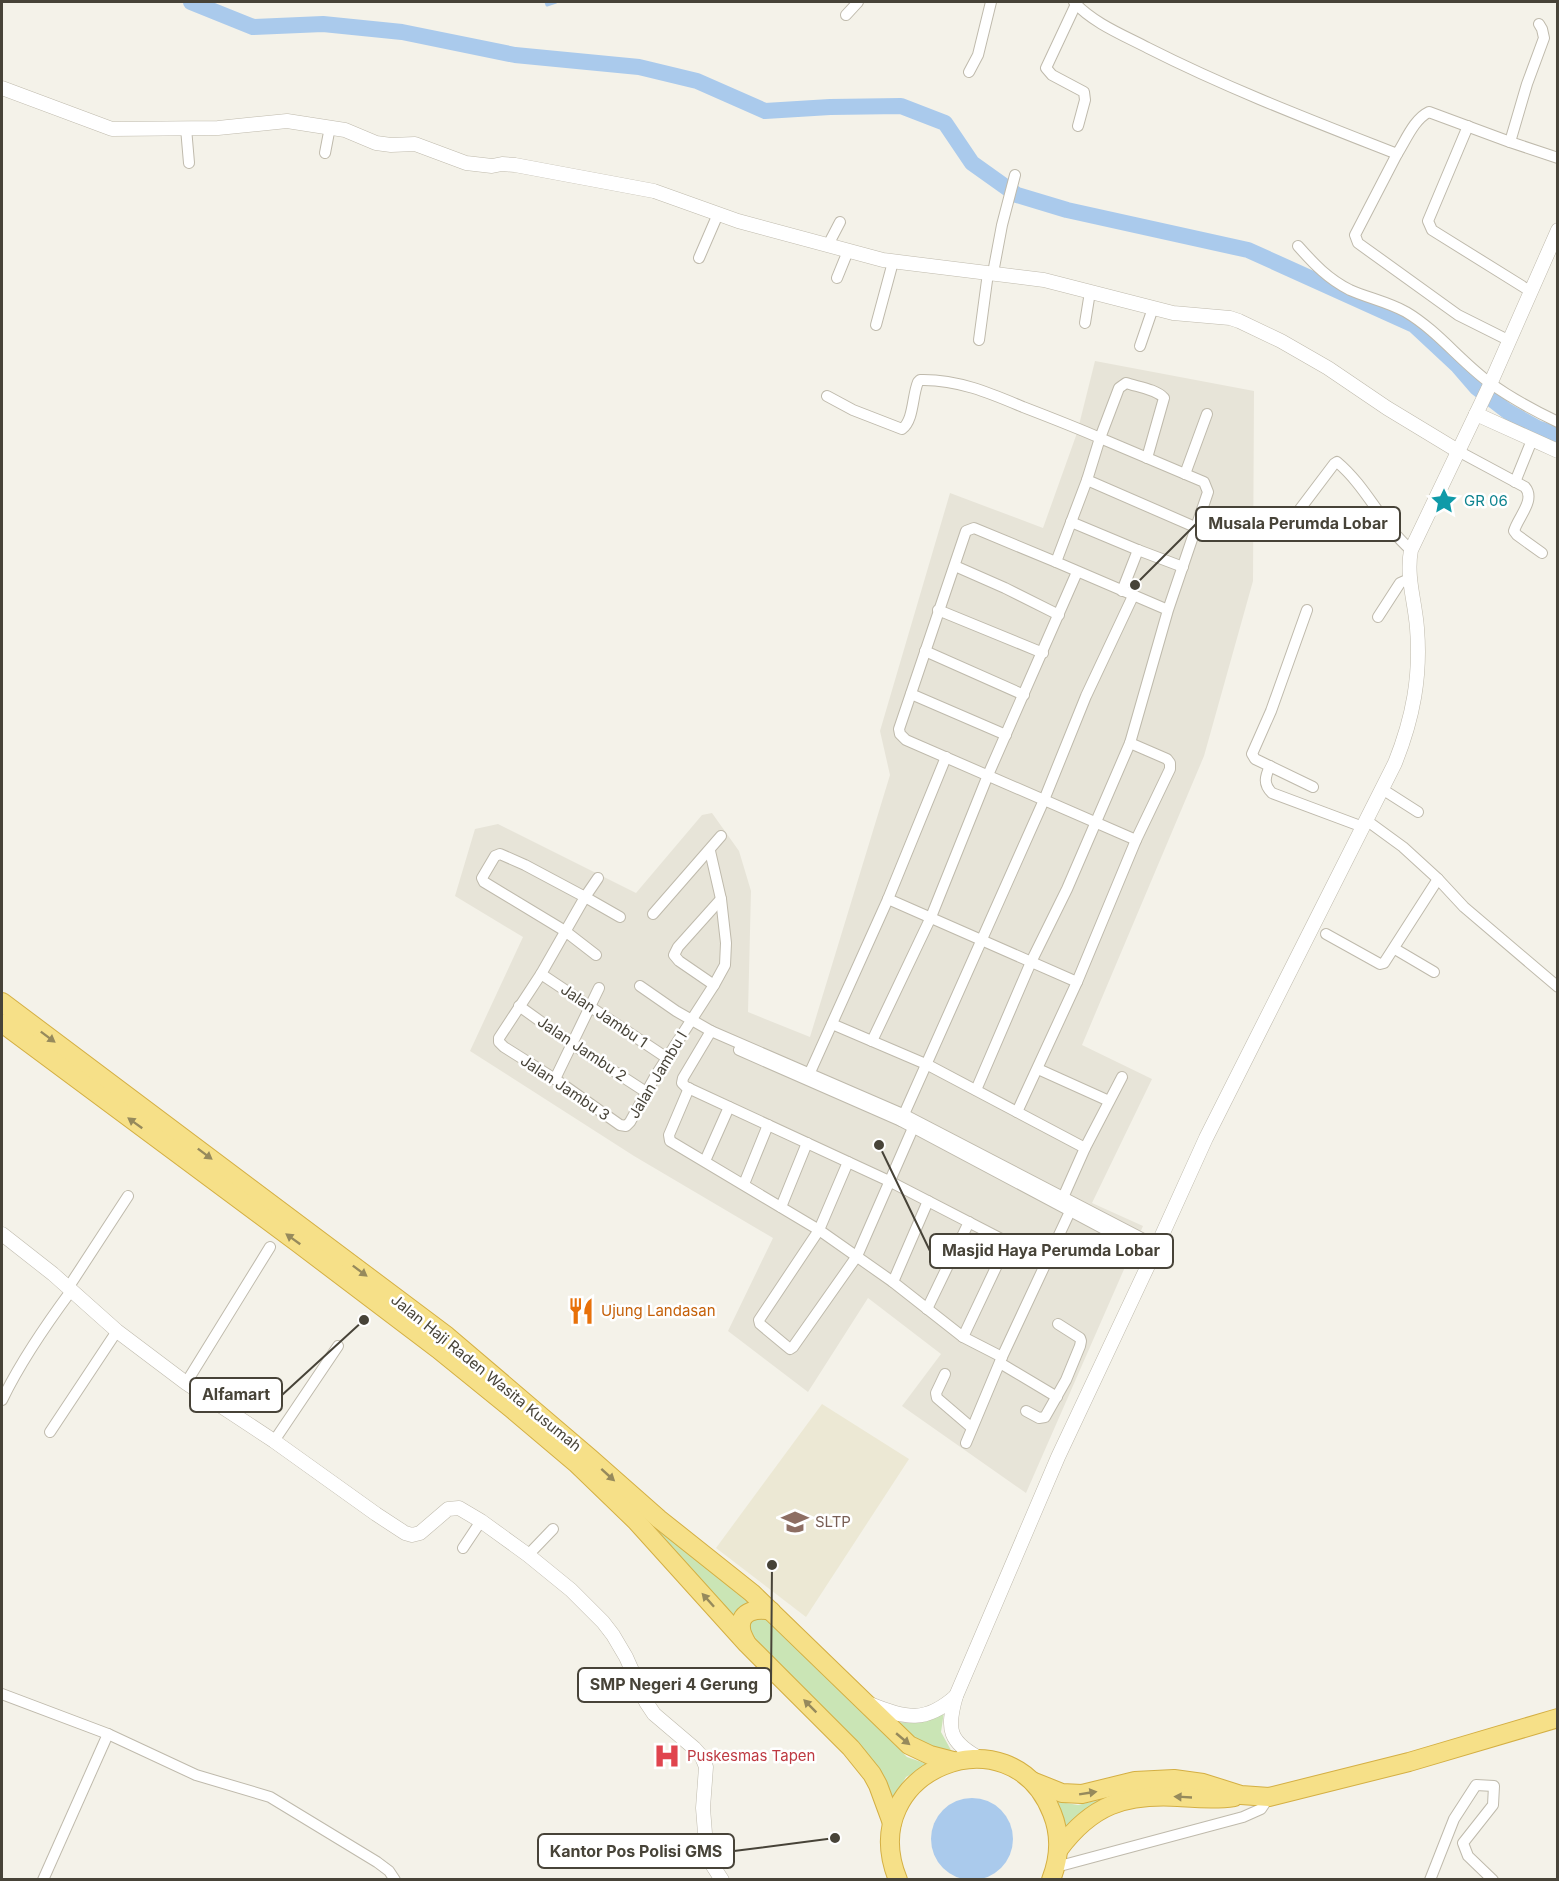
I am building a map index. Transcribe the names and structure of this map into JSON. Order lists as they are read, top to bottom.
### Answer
{
  "streets": {
    "highway": ["Jalan Haji Raden Wasita Kusumah"],
    "street": [
      "Jalan Jambu 1",
      "Jalan Jambu 2",
      "Jalan Jambu I",
      "Jalan Jambu 3"
    ]
  },
  "crossings": [
    ["Jalan Jambu 1", "Jalan Jambu I"],
    ["Jalan Jambu 2", "Jalan Jambu I"],
    ["Jalan Jambu 2", "Jalan Jambu 3"],
    ["Jalan Jambu I", "Jalan Jambu 3"]
  ],
  "places": {
    "place": ["GR 06"],
    "other": [
      "Musala Perumda Lobar",
      "Masjid Haya Perumda Lobar",
      "Alfamart",
      "SMP Negeri 4 Gerung",
      "Kantor Pos Polisi GMS"
    ],
    "restaurant": ["Ujung Landasan"],
    "school or university": ["SLTP"],
    "hospital": ["Puskesmas Tapen"]
  }
}
